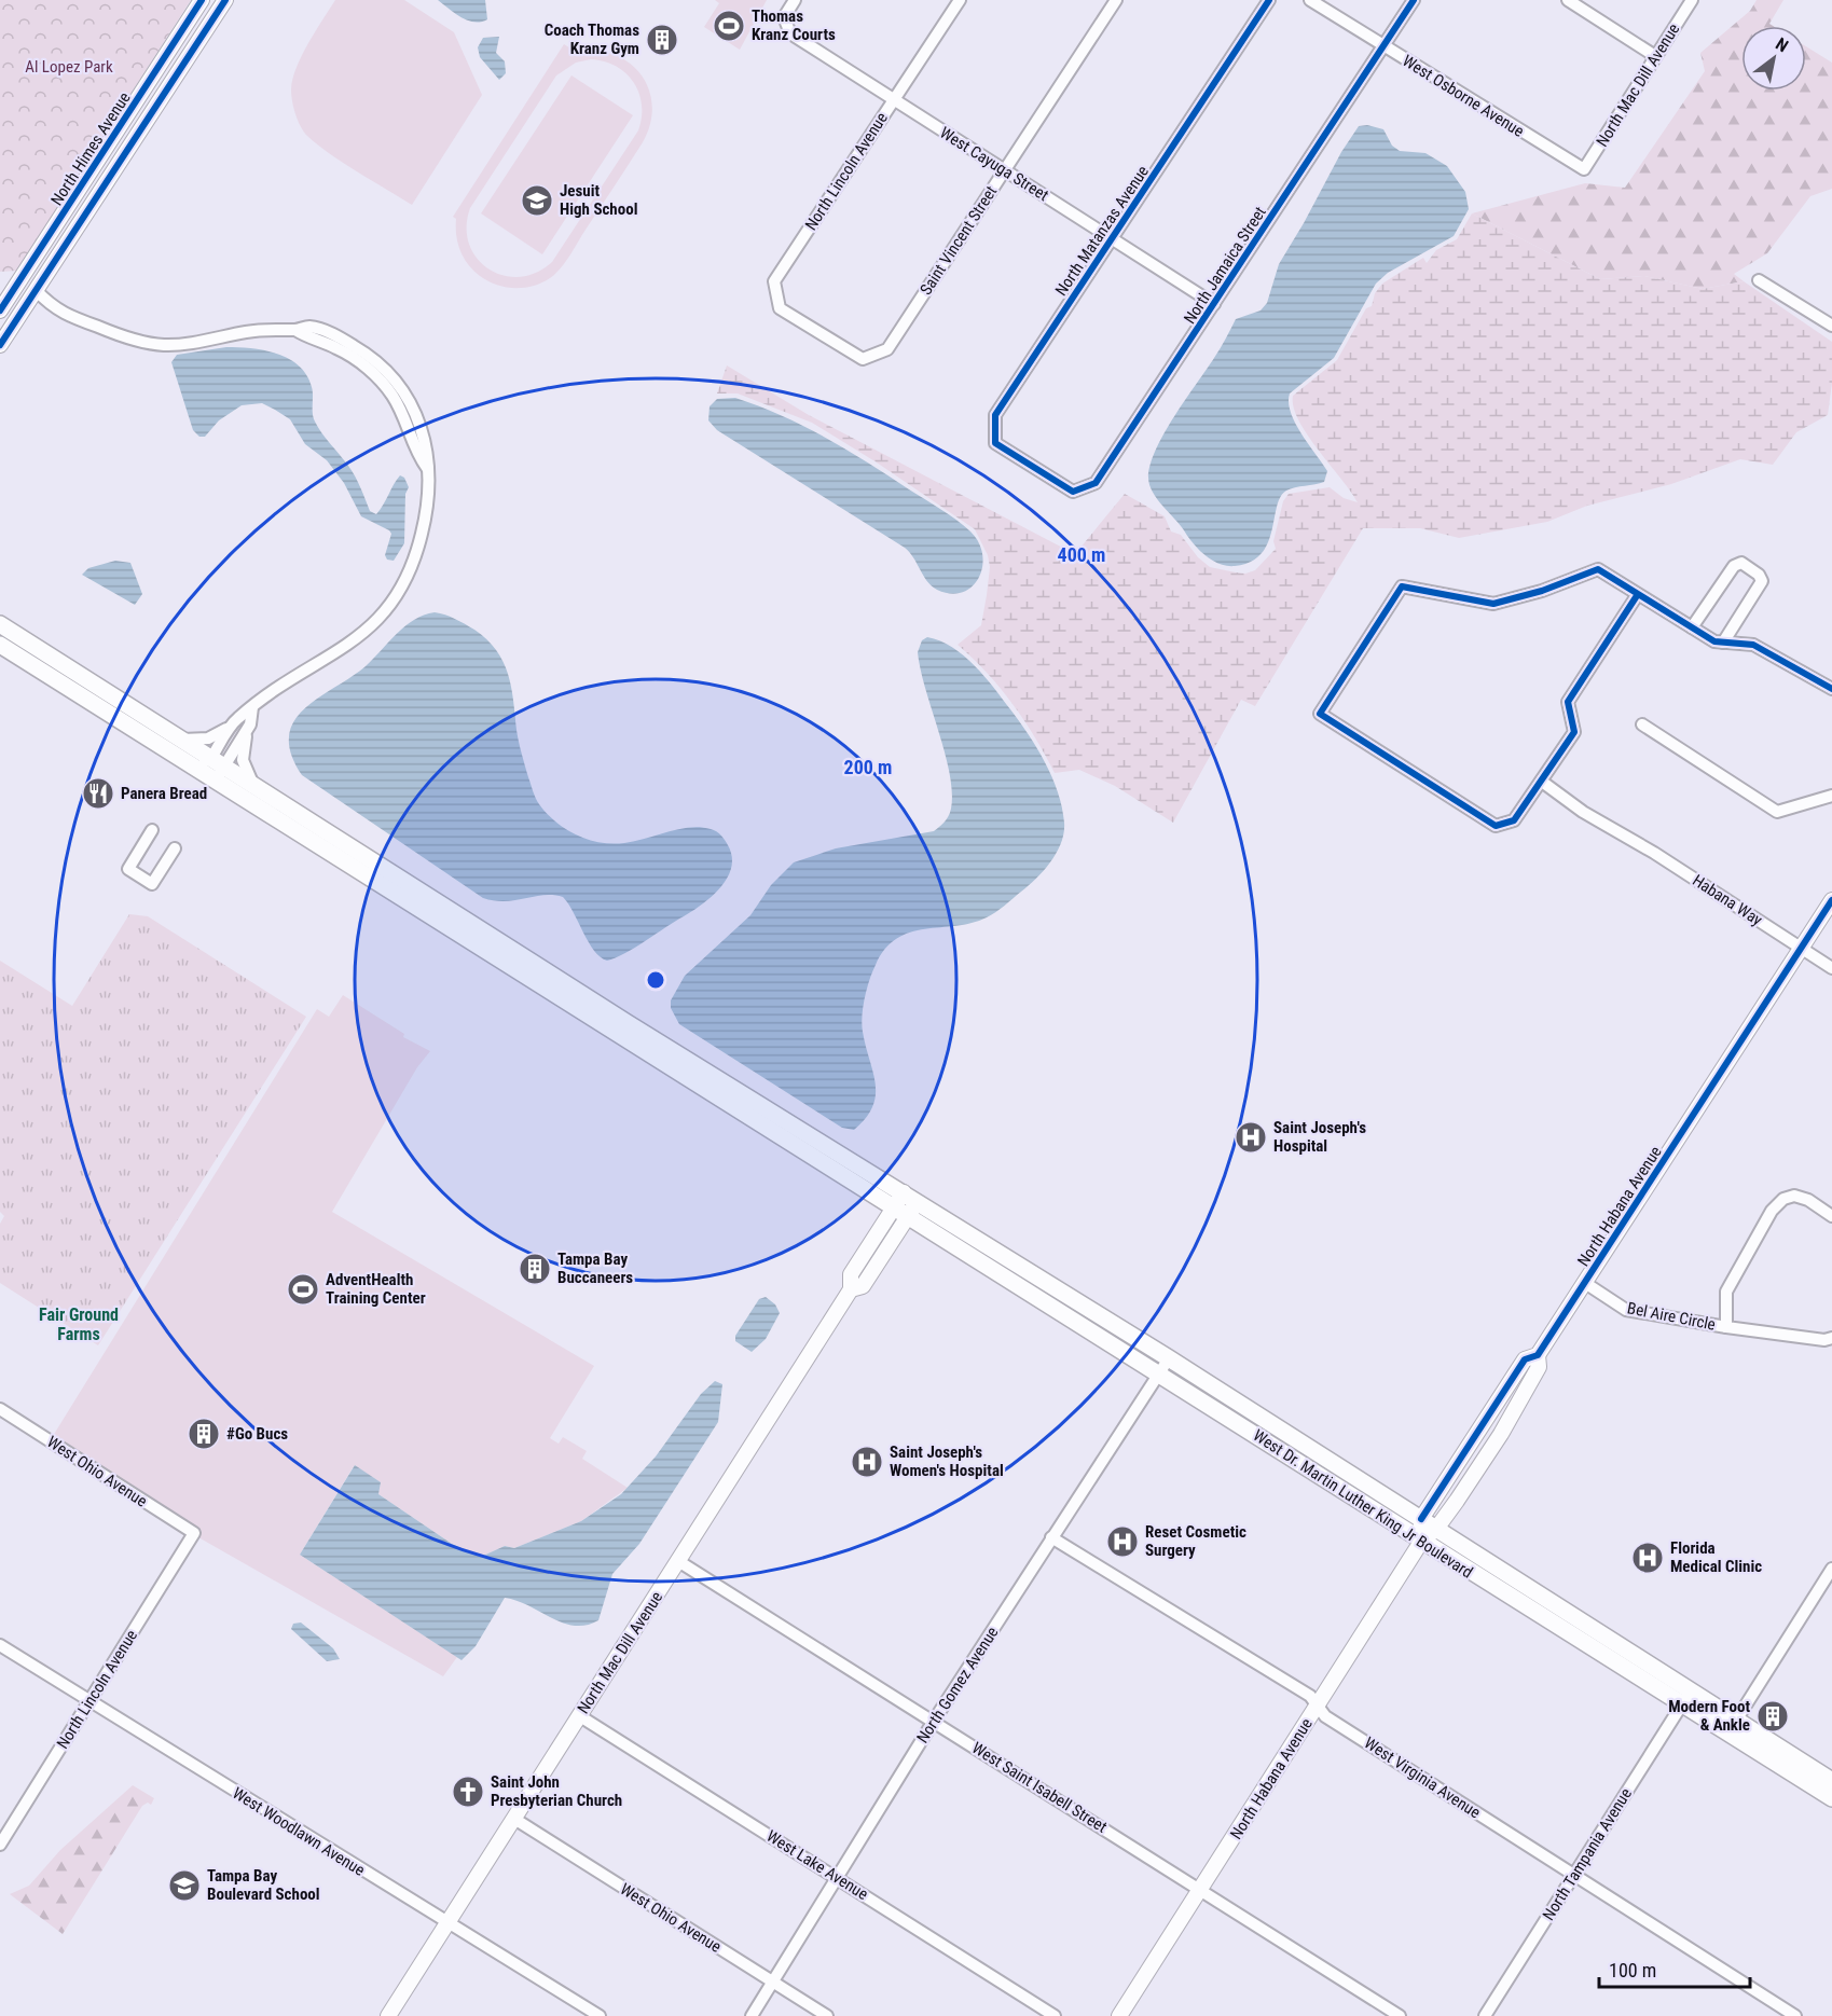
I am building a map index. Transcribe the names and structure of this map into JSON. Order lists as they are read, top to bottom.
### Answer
{
  "streets": {
    "main road": ["West Dr. Martin Luther King Jr Boulevard"],
    "street": [
      "North Mac Dill Avenue",
      "West Osborne Avenue",
      "North Himes Avenue",
      "West Cayuga Street",
      "North Lincoln Avenue",
      "North Matanzas Avenue",
      "Saint Vincent Street",
      "North Jamaica Street",
      "Habana Way",
      "North Habana Avenue",
      "Bel Aire Circle",
      "West Ohio Avenue",
      "North Gomez Avenue",
      "West Virginia Avenue",
      "West Saint Isabell Street",
      "West Woodlawn Avenue",
      "North Tampania Avenue",
      "West Lake Avenue"
    ]
  },
  "crossings": [
    ["North Mac Dill Avenue", "West Osborne Avenue"],
    ["North Mac Dill Avenue", "West Ohio Avenue"],
    ["North Mac Dill Avenue", "West Dr. Martin Luther King Jr Boulevard"],
    ["North Mac Dill Avenue", "West Saint Isabell Street"],
    ["North Mac Dill Avenue", "West Woodlawn Avenue"],
    ["North Mac Dill Avenue", "West Lake Avenue"],
    ["West Osborne Avenue", "North Jamaica Street"],
    ["West Cayuga Street", "North Lincoln Avenue"],
    ["West Cayuga Street", "North Matanzas Avenue"],
    ["West Cayuga Street", "Saint Vincent Street"],
    ["West Cayuga Street", "North Jamaica Street"],
    ["North Lincoln Avenue", "Saint Vincent Street"],
    ["North Lincoln Avenue", "West Ohio Avenue"],
    ["North Lincoln Avenue", "West Woodlawn Avenue"],
    ["North Matanzas Avenue", "North Jamaica Street"],
    ["Habana Way", "North Habana Avenue"],
    ["North Habana Avenue", "Bel Aire Circle"],
    ["North Habana Avenue", "West Dr. Martin Luther King Jr Boulevard"],
    ["North Habana Avenue", "West Virginia Avenue"],
    ["North Habana Avenue", "West Saint Isabell Street"],
    ["West Ohio Avenue", "North Gomez Avenue"],
    ["West Dr. Martin Luther King Jr Boulevard", "North Gomez Avenue"],
    ["West Dr. Martin Luther King Jr Boulevard", "North Tampania Avenue"],
    ["North Gomez Avenue", "West Virginia Avenue"],
    ["North Gomez Avenue", "West Saint Isabell Street"],
    ["North Gomez Avenue", "West Lake Avenue"],
    ["West Virginia Avenue", "North Tampania Avenue"]
  ],
  "districts": ["Fair Ground Farms"],
  "parks": ["Al Lopez Park"],
  "places": {
    "sports": ["Thomas Kranz Courts", "AdventHealth Training Center"],
    "building": [
      "Coach Thomas Kranz Gym",
      "Tampa Bay Buccaneers",
      "#Go Bucs",
      "Modern Foot & Ankle"
    ],
    "school or university": ["Jesuit High School", "Tampa Bay Boulevard School"],
    "restaurant": ["Panera Bread"],
    "hospital": [
      "Saint Joseph's Hospital",
      "Saint Joseph's Women's Hospital",
      "Reset Cosmetic Surgery",
      "Florida Medical Clinic"
    ],
    "church": ["Saint John Presbyterian Church"]
  },
  "scale_bar": "100 m",
  "north": "top right",
  "rings": ["400 m", "200 m"]
}
